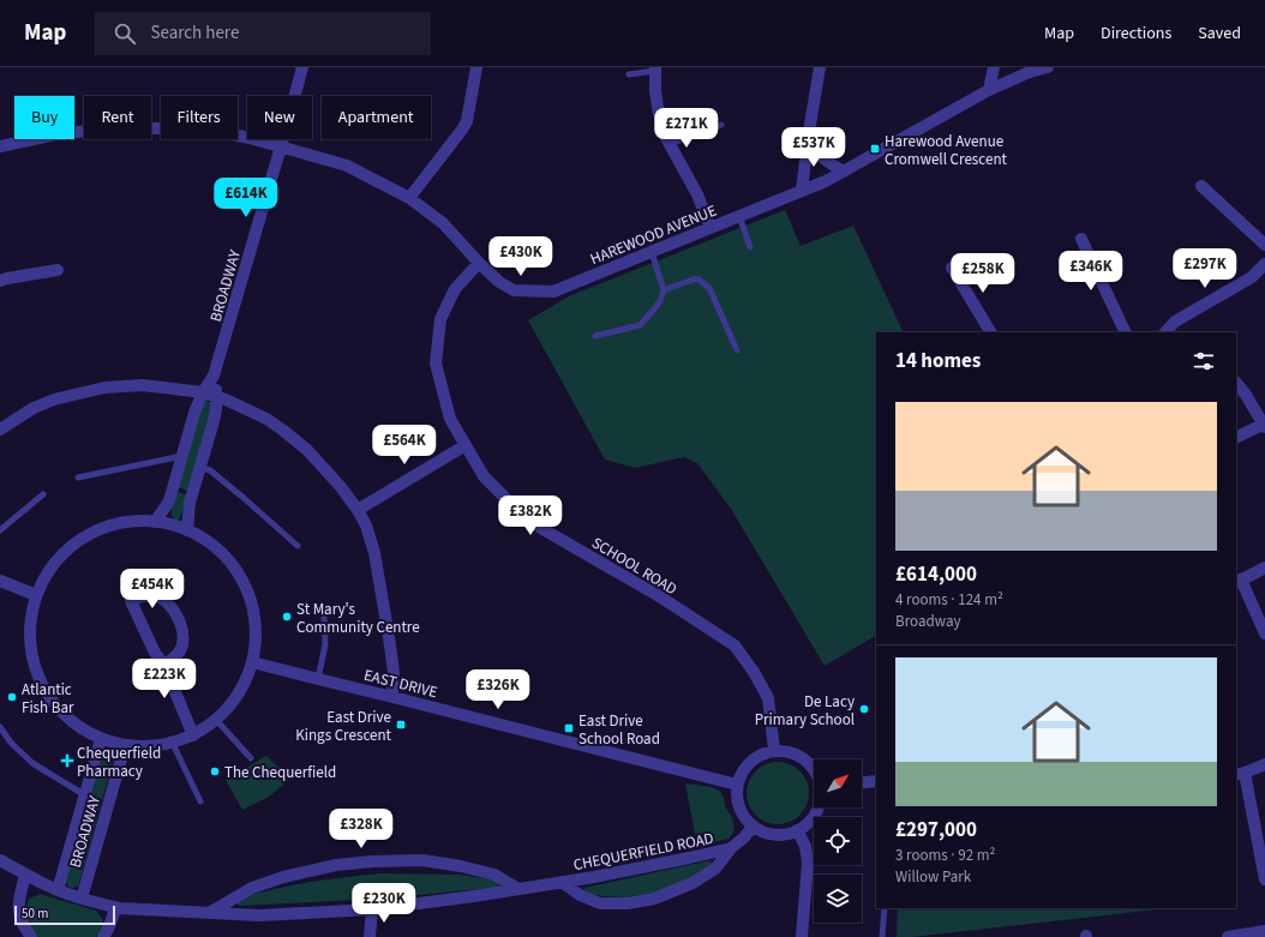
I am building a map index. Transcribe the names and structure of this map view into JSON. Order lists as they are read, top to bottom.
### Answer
{
  "streets": {
    "street": [
      "HAREWOOD AVENUE",
      "BROADWAY",
      "SCHOOL ROAD",
      "EAST DRIVE",
      "CHEQUERFIELD ROAD"
    ]
  },
  "crossings": [
    ["HAREWOOD AVENUE", "BROADWAY"],
    ["HAREWOOD AVENUE", "SCHOOL ROAD"],
    ["BROADWAY", "CHEQUERFIELD ROAD"]
  ],
  "places": {
    "transit": ["Harewood Avenue Cromwell Crescent", "East Drive Kings Crescent", "East Drive School Road"],
    "other": [
      "St Mary's Community Centre",
      "Atlantic Fish Bar",
      "De Lacy Primary School",
      "The Chequerfield"
    ],
    "health": ["Chequerfield Pharmacy"]
  },
  "scale_bar": "50 m",
  "north": "top right",
  "page": {
    "header": "Map",
    "search": "Search here",
    "nav": ["Map", "Directions", "Saved"],
    "chip": [
      "Buy",
      "Rent",
      "Filters",
      "New",
      "Apartment"
    ],
    "price": [
      "£271K",
      "£537K",
      "£614K",
      "£430K",
      "£297K",
      "£346K",
      "£258K",
      "£564K",
      "£382K",
      "£454K",
      "£223K",
      "£326K",
      "£328K",
      "£230K"
    ],
    "heading": "14 homes",
    "list": [
      {
        "name": "£614,000",
        "note": "4 rooms · 124 m² · Broadway"
      },
      {
        "name": "£297,000",
        "note": "3 rooms · 92 m² · Willow Park"
      }
    ],
    "scale": "50 m"
  }
}
